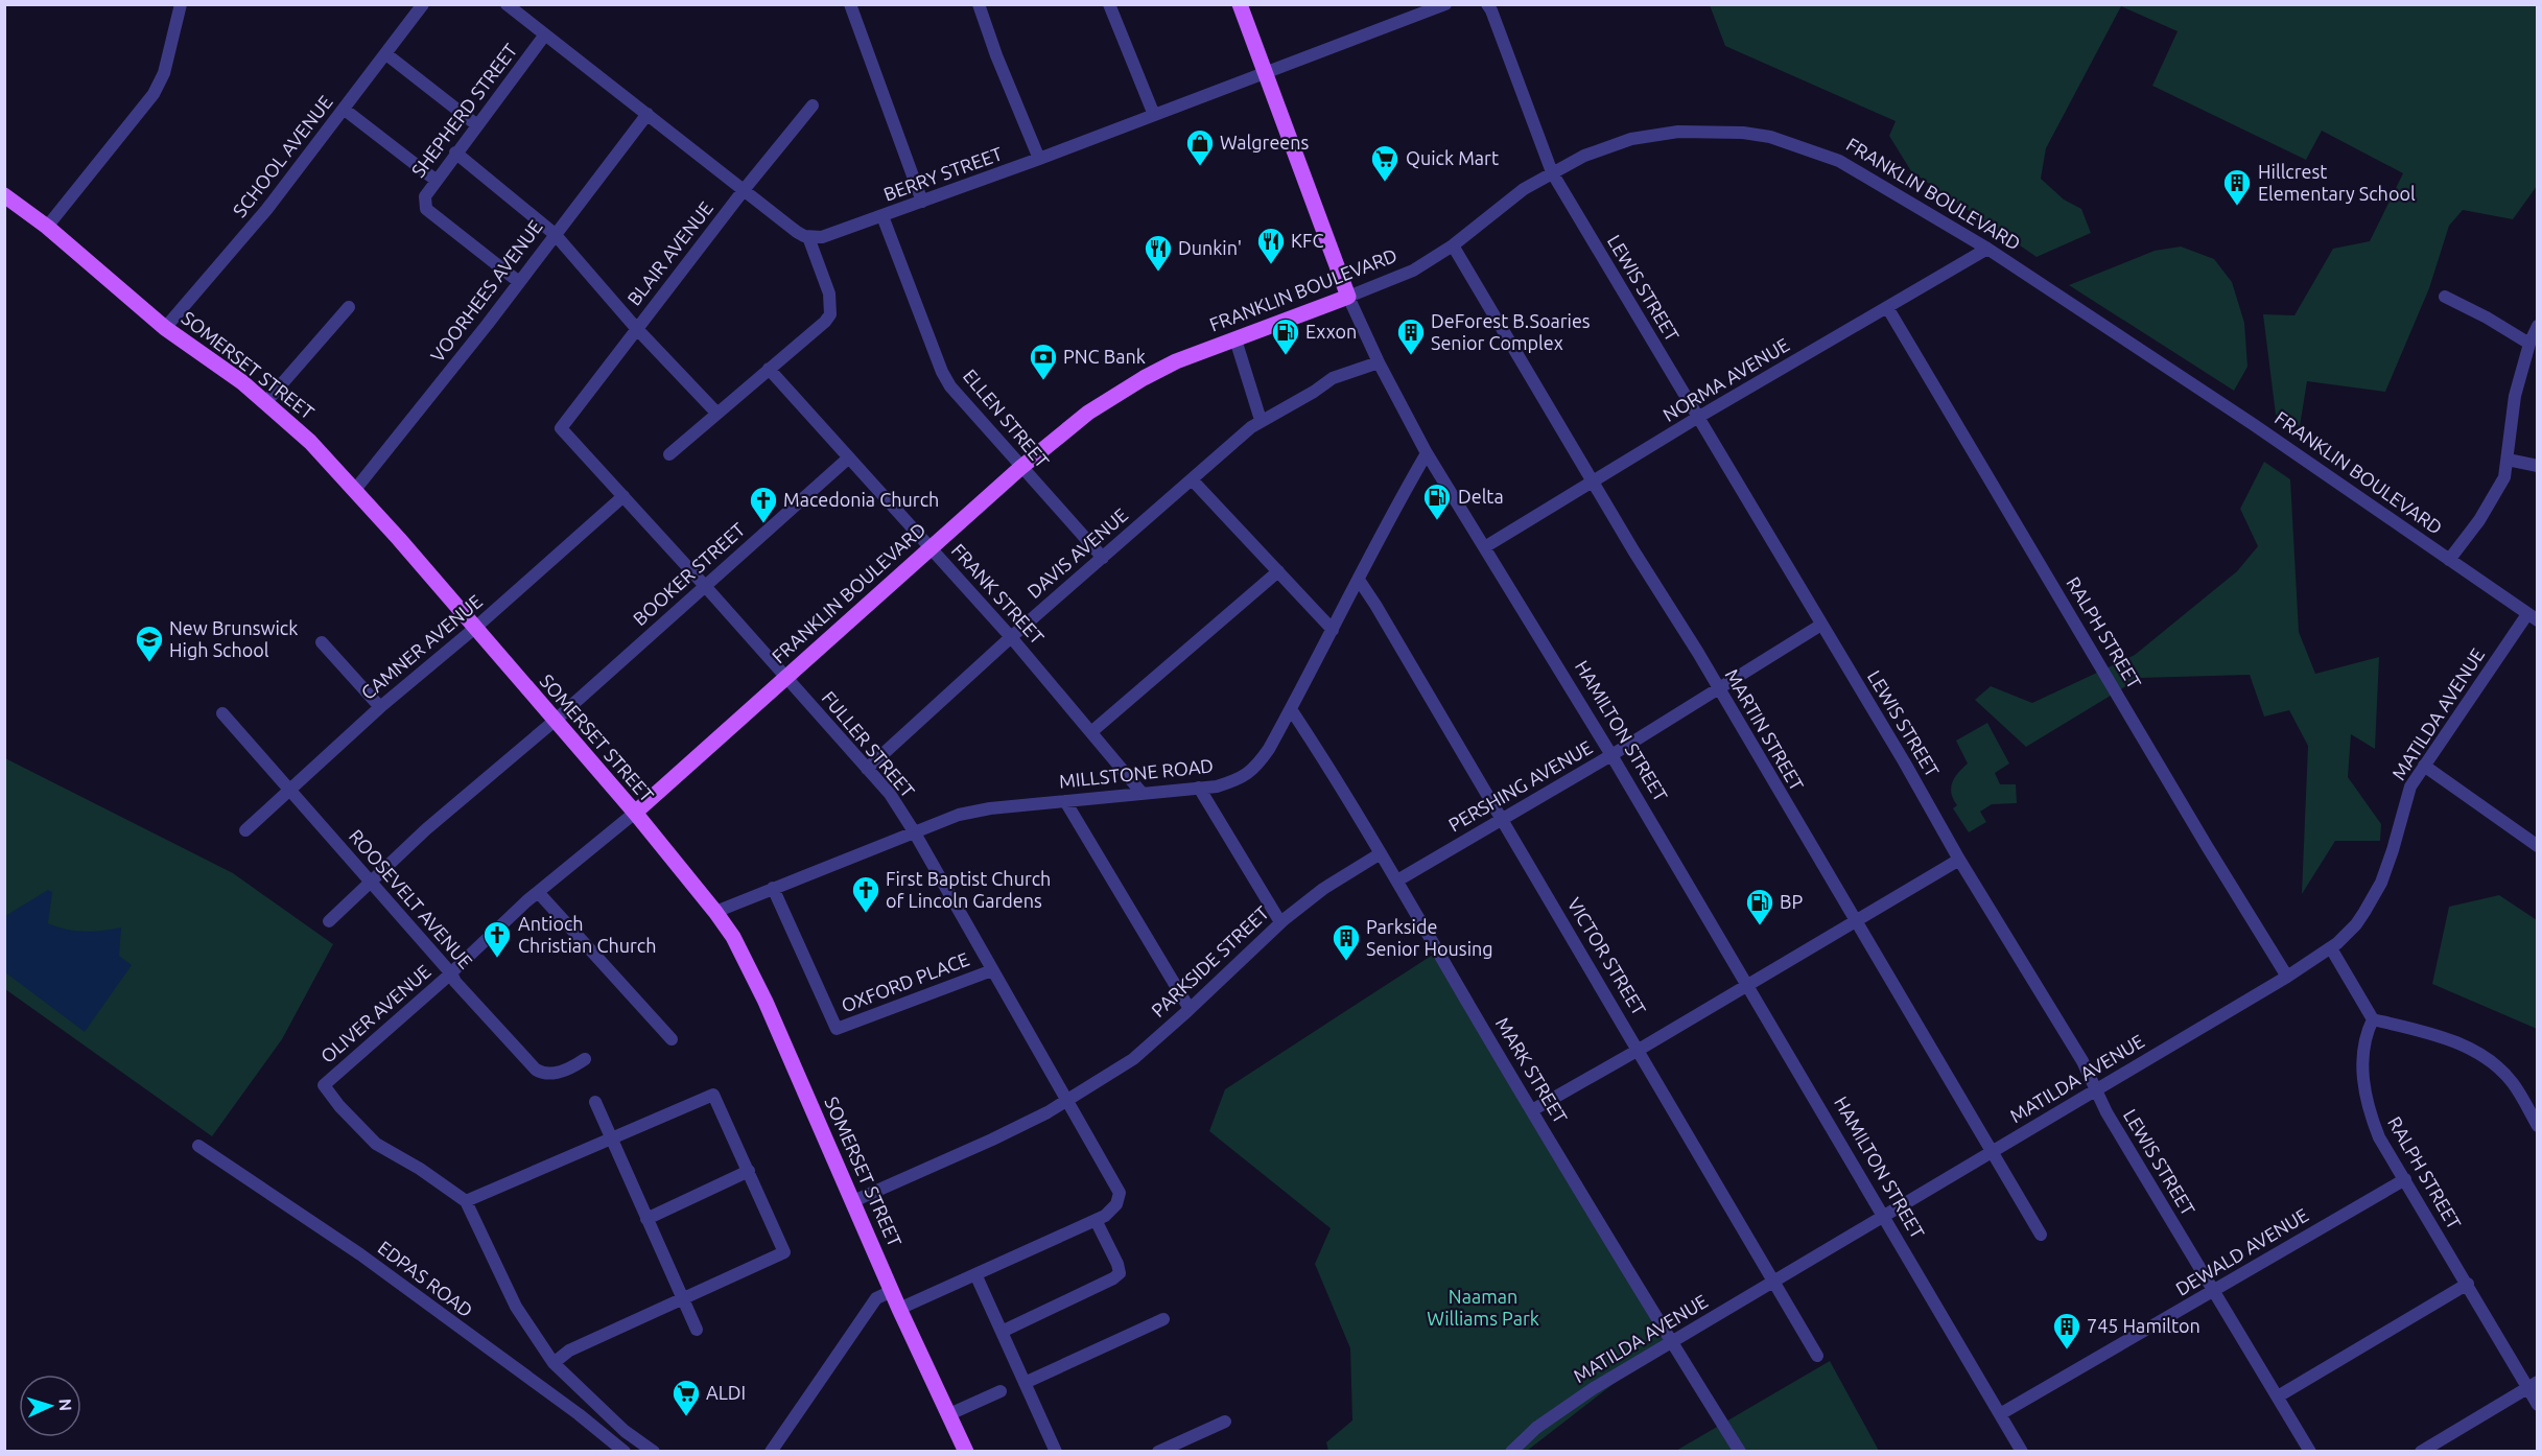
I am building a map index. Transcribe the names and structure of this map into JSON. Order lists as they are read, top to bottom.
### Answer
{
  "streets": {
    "main road": ["FRANKLIN BOULEVARD", "SOMERSET STREET", "HAMILTON STREET"],
    "street": [
      "SHEPHERD STREET",
      "SCHOOL AVENUE",
      "BERRY STREET",
      "BLAIR AVENUE",
      "LEWIS STREET",
      "VOORHEES AVENUE",
      "NORMA AVENUE",
      "ELLEN STREET",
      "DAVIS AVENUE",
      "BOOKER STREET",
      "FRANK STREET",
      "RALPH STREET",
      "CAMNER AVENUE",
      "MATILDA AVENUE",
      "MARTIN STREET",
      "FULLER STREET",
      "MILLSTONE ROAD",
      "PERSHING AVENUE",
      "ROOSEVELT AVENUE",
      "VICTOR STREET",
      "PARKSIDE STREET",
      "OXFORD PLACE",
      "OLIVER AVENUE",
      "MARK STREET",
      "DEWALD AVENUE",
      "EDPAS ROAD"
    ]
  },
  "crossings": [
    ["SHEPHERD STREET", "VOORHEES AVENUE"],
    ["SCHOOL AVENUE", "SOMERSET STREET"],
    ["BERRY STREET", "ELLEN STREET"],
    ["BERRY STREET", "HAMILTON STREET"],
    ["FRANKLIN BOULEVARD", "LEWIS STREET"],
    ["FRANKLIN BOULEVARD", "SOMERSET STREET"],
    ["FRANKLIN BOULEVARD", "NORMA AVENUE"],
    ["FRANKLIN BOULEVARD", "ELLEN STREET"],
    ["FRANKLIN BOULEVARD", "FRANK STREET"],
    ["FRANKLIN BOULEVARD", "MATILDA AVENUE"],
    ["FRANKLIN BOULEVARD", "MARTIN STREET"],
    ["FRANKLIN BOULEVARD", "HAMILTON STREET"],
    ["FRANKLIN BOULEVARD", "FULLER STREET"],
    ["FRANKLIN BOULEVARD", "OLIVER AVENUE"],
    ["BLAIR AVENUE", "FULLER STREET"],
    ["LEWIS STREET", "NORMA AVENUE"],
    ["LEWIS STREET", "MATILDA AVENUE"],
    ["LEWIS STREET", "PERSHING AVENUE"],
    ["LEWIS STREET", "DEWALD AVENUE"],
    ["VOORHEES AVENUE", "SOMERSET STREET"],
    ["SOMERSET STREET", "BOOKER STREET"],
    ["SOMERSET STREET", "CAMNER AVENUE"],
    ["SOMERSET STREET", "MILLSTONE ROAD"],
    ["SOMERSET STREET", "PARKSIDE STREET"],
    ["SOMERSET STREET", "OLIVER AVENUE"],
    ["NORMA AVENUE", "RALPH STREET"],
    ["NORMA AVENUE", "MARTIN STREET"],
    ["NORMA AVENUE", "HAMILTON STREET"],
    ["ELLEN STREET", "DAVIS AVENUE"],
    ["DAVIS AVENUE", "FRANK STREET"],
    ["DAVIS AVENUE", "HAMILTON STREET"],
    ["DAVIS AVENUE", "FULLER STREET"],
    ["BOOKER STREET", "FRANK STREET"],
    ["BOOKER STREET", "FULLER STREET"],
    ["BOOKER STREET", "ROOSEVELT AVENUE"],
    ["FRANK STREET", "MILLSTONE ROAD"],
    ["RALPH STREET", "MATILDA AVENUE"],
    ["RALPH STREET", "DEWALD AVENUE"],
    ["CAMNER AVENUE", "FULLER STREET"],
    ["CAMNER AVENUE", "ROOSEVELT AVENUE"],
    ["MATILDA AVENUE", "MARTIN STREET"],
    ["MATILDA AVENUE", "HAMILTON STREET"],
    ["MATILDA AVENUE", "VICTOR STREET"],
    ["MATILDA AVENUE", "MARK STREET"],
    ["MARTIN STREET", "PERSHING AVENUE"],
    ["HAMILTON STREET", "MILLSTONE ROAD"],
    ["HAMILTON STREET", "PERSHING AVENUE"],
    ["HAMILTON STREET", "DEWALD AVENUE"],
    ["FULLER STREET", "MILLSTONE ROAD"],
    ["FULLER STREET", "PARKSIDE STREET"],
    ["FULLER STREET", "OXFORD PLACE"],
    ["MILLSTONE ROAD", "VICTOR STREET"],
    ["MILLSTONE ROAD", "OXFORD PLACE"],
    ["MILLSTONE ROAD", "MARK STREET"],
    ["PERSHING AVENUE", "VICTOR STREET"],
    ["PERSHING AVENUE", "MARK STREET"],
    ["ROOSEVELT AVENUE", "OLIVER AVENUE"],
    ["PARKSIDE STREET", "MARK STREET"]
  ],
  "parks": ["Naaman Williams Park"],
  "places": {
    "shop": ["Walgreens"],
    "supermarket": ["Quick Mart", "ALDI"],
    "building": [
      "Hillcrest Elementary School",
      "DeForest B.Soaries Senior Complex",
      "Parkside Senior Housing",
      "745 Hamilton"
    ],
    "restaurant": ["KFC", "Dunkin'"],
    "fuel station": ["Exxon", "Delta", "BP"],
    "bank": ["PNC Bank"],
    "church": ["Macedonia Church", "First Baptist Church of Lincoln Gardens", "Antioch Christian Church"],
    "school or university": ["New Brunswick High School"]
  },
  "north": "right"
}
